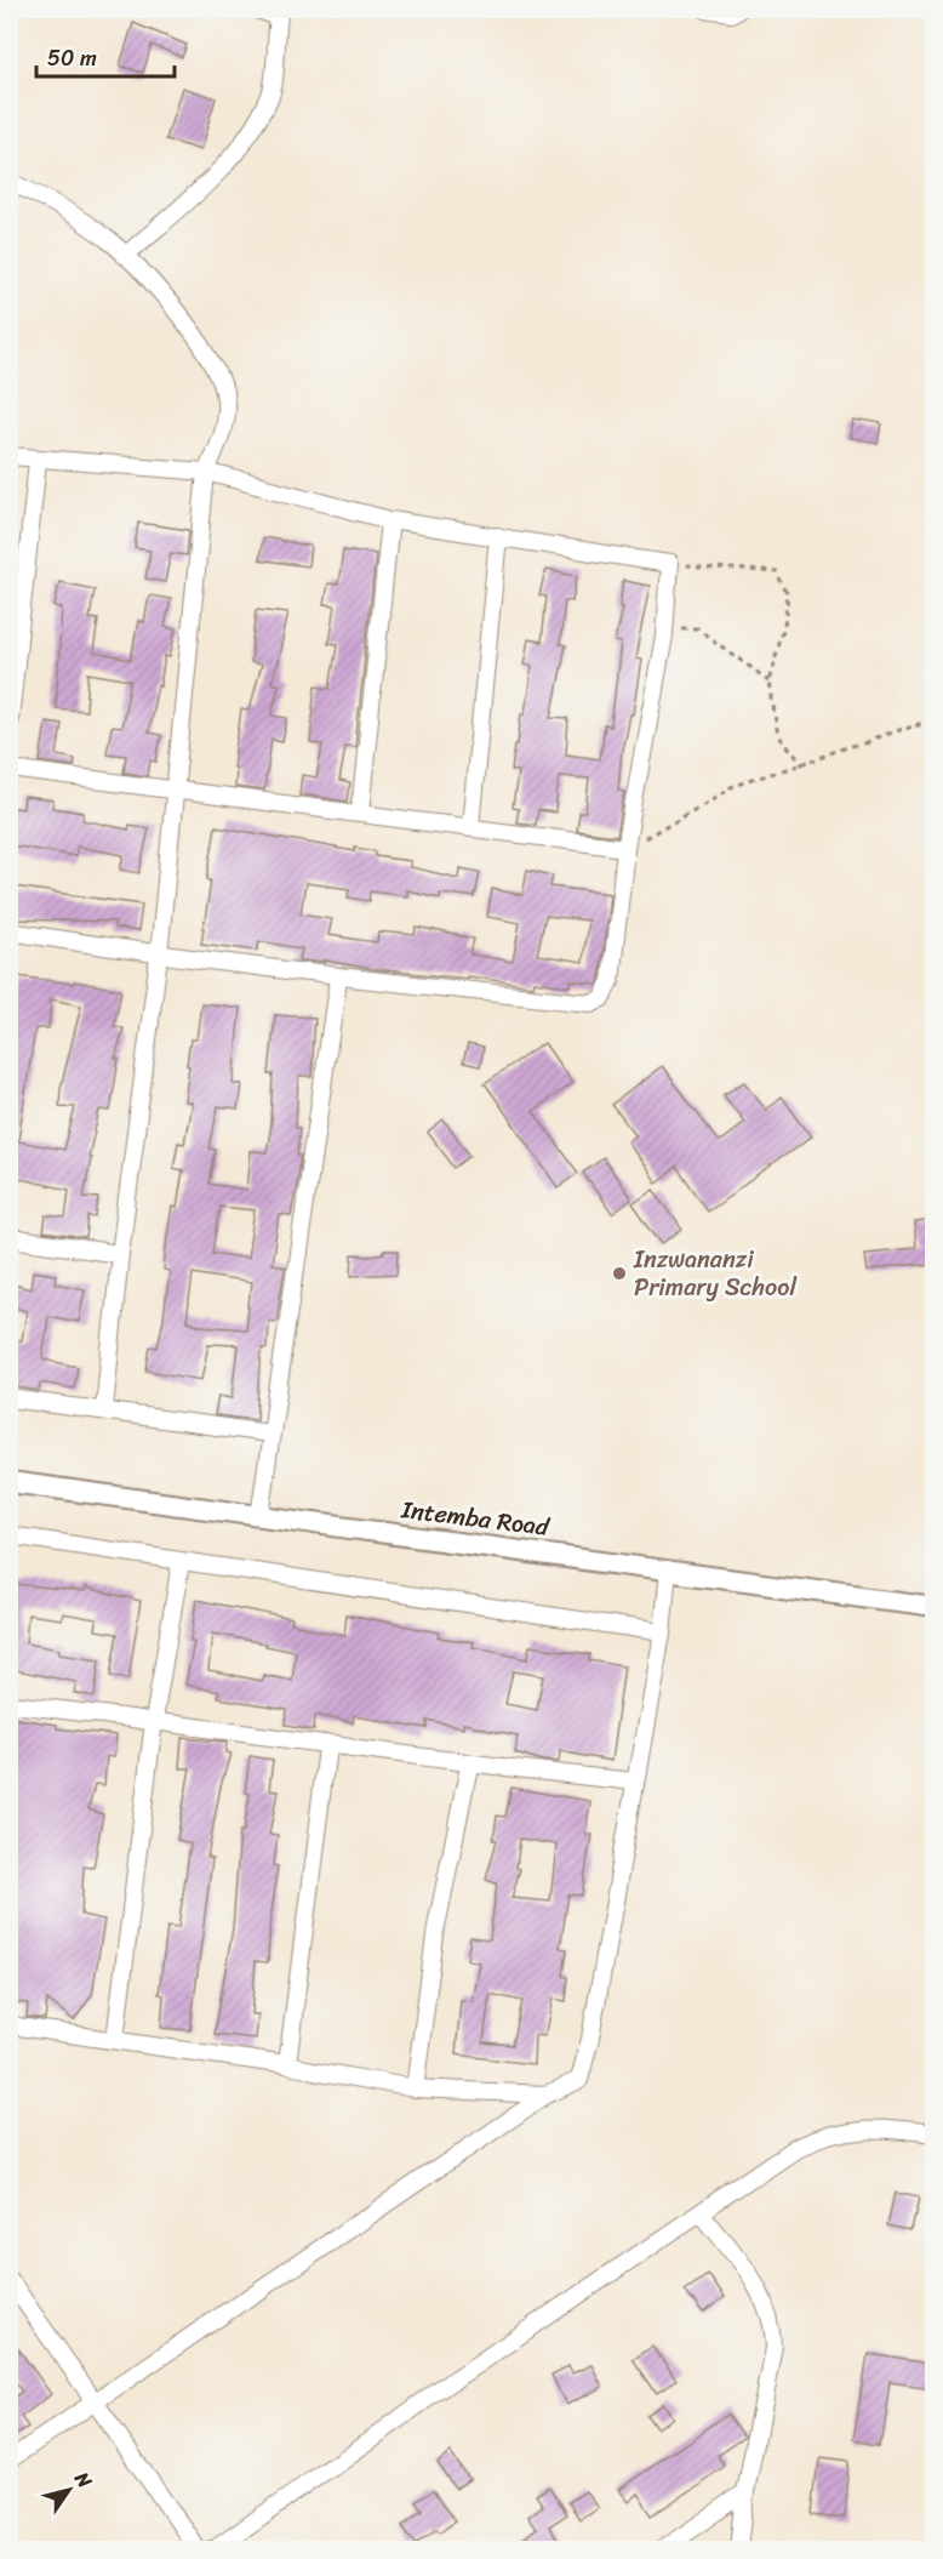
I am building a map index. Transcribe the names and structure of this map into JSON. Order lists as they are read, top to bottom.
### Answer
{
  "streets": {
    "street": ["Intemba Road"]
  },
  "places": ["Inzwananzi Primary School"],
  "scale_bar": "50 m",
  "north": "top right"
}
